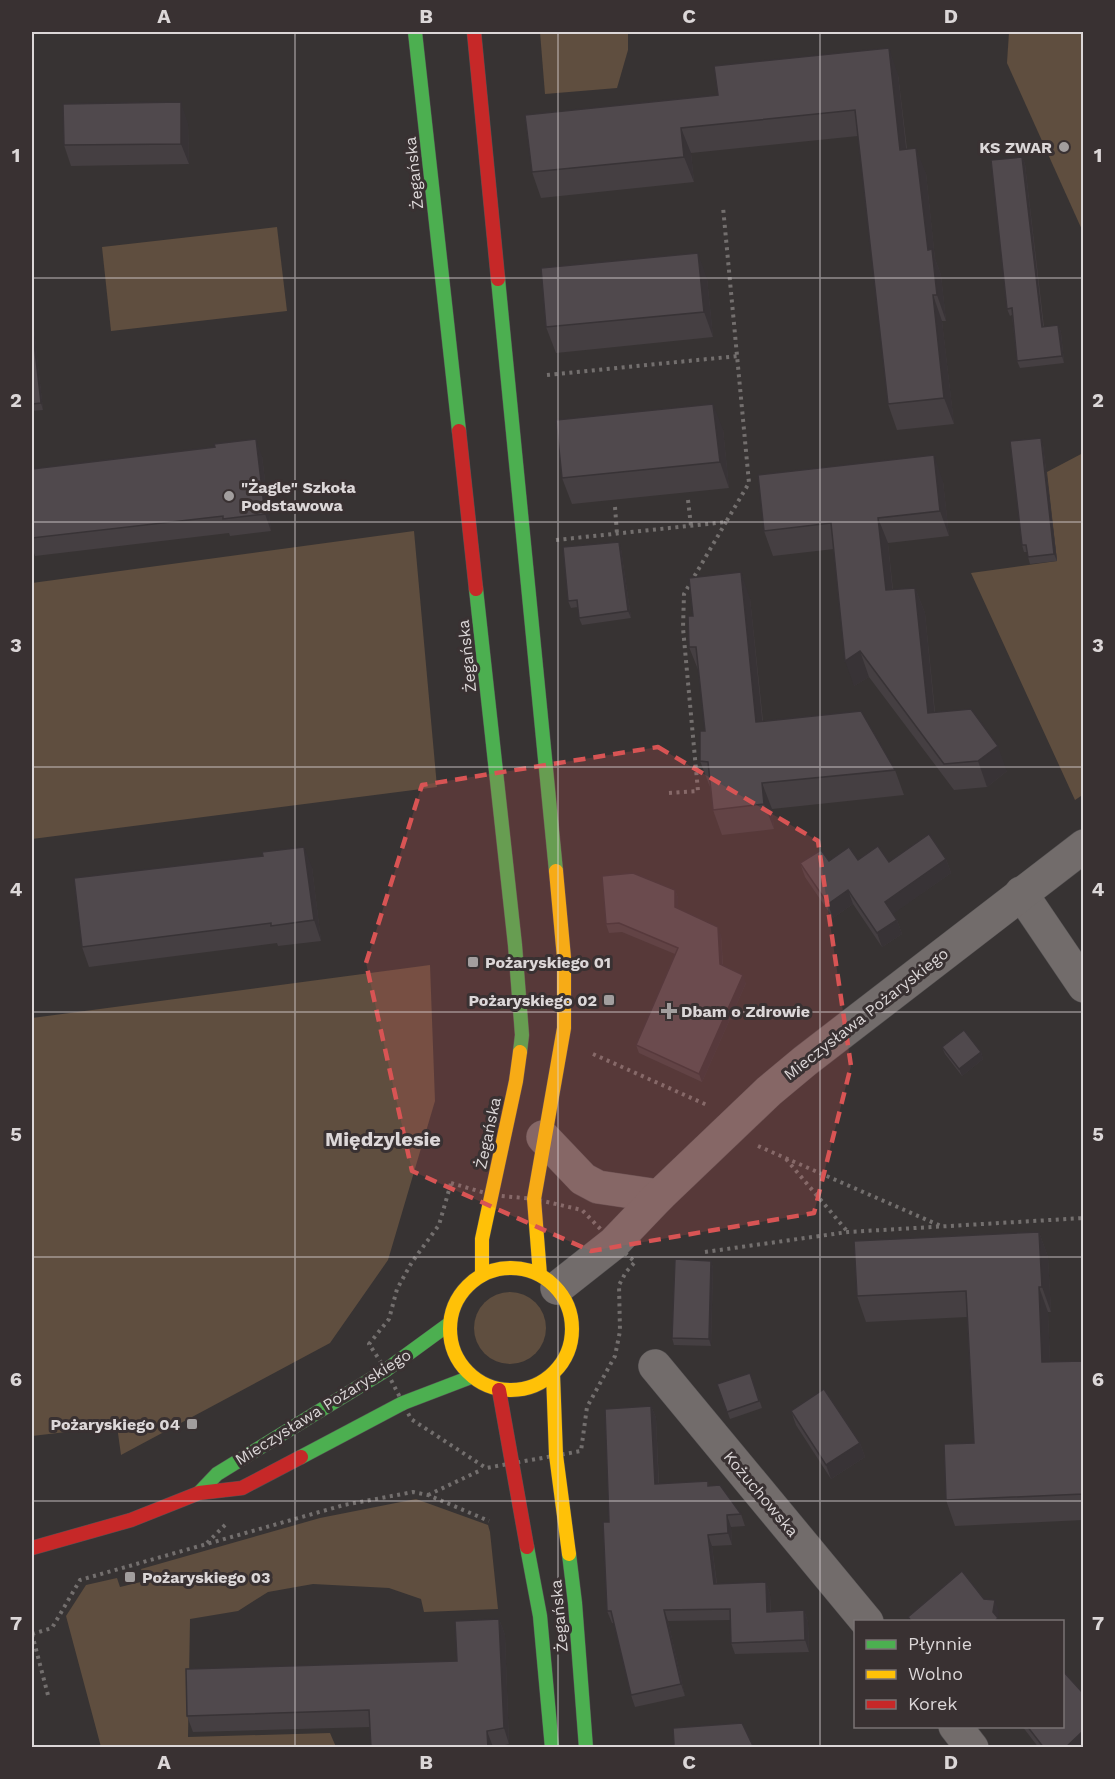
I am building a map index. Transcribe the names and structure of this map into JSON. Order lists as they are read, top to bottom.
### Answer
{
  "streets": {
    "street": ["Żegańska", "Mieczysława Pożaryskiego", "Kożuchowska"]
  },
  "crossings": [
    ["Żegańska", "Mieczysława Pożaryskiego"]
  ],
  "districts": ["Międzylesie"],
  "places": {
    "other": ["KS ZWAR", "\"Żagle\" Szkoła Podstawowa"],
    "transit": [
      "Pożaryskiego 01",
      "Pożaryskiego 02",
      "Pożaryskiego 04",
      "Pożaryskiego 03"
    ],
    "health": ["Dbam o Zdrowie"]
  },
  "legend": ["Płynnie", "Wolno", "Korek"],
  "grid": {
    "columns": [
      "A",
      "B",
      "C",
      "D"
    ],
    "rows": [
      "1",
      "2",
      "3",
      "4",
      "5",
      "6",
      "7"
    ]
  }
}
